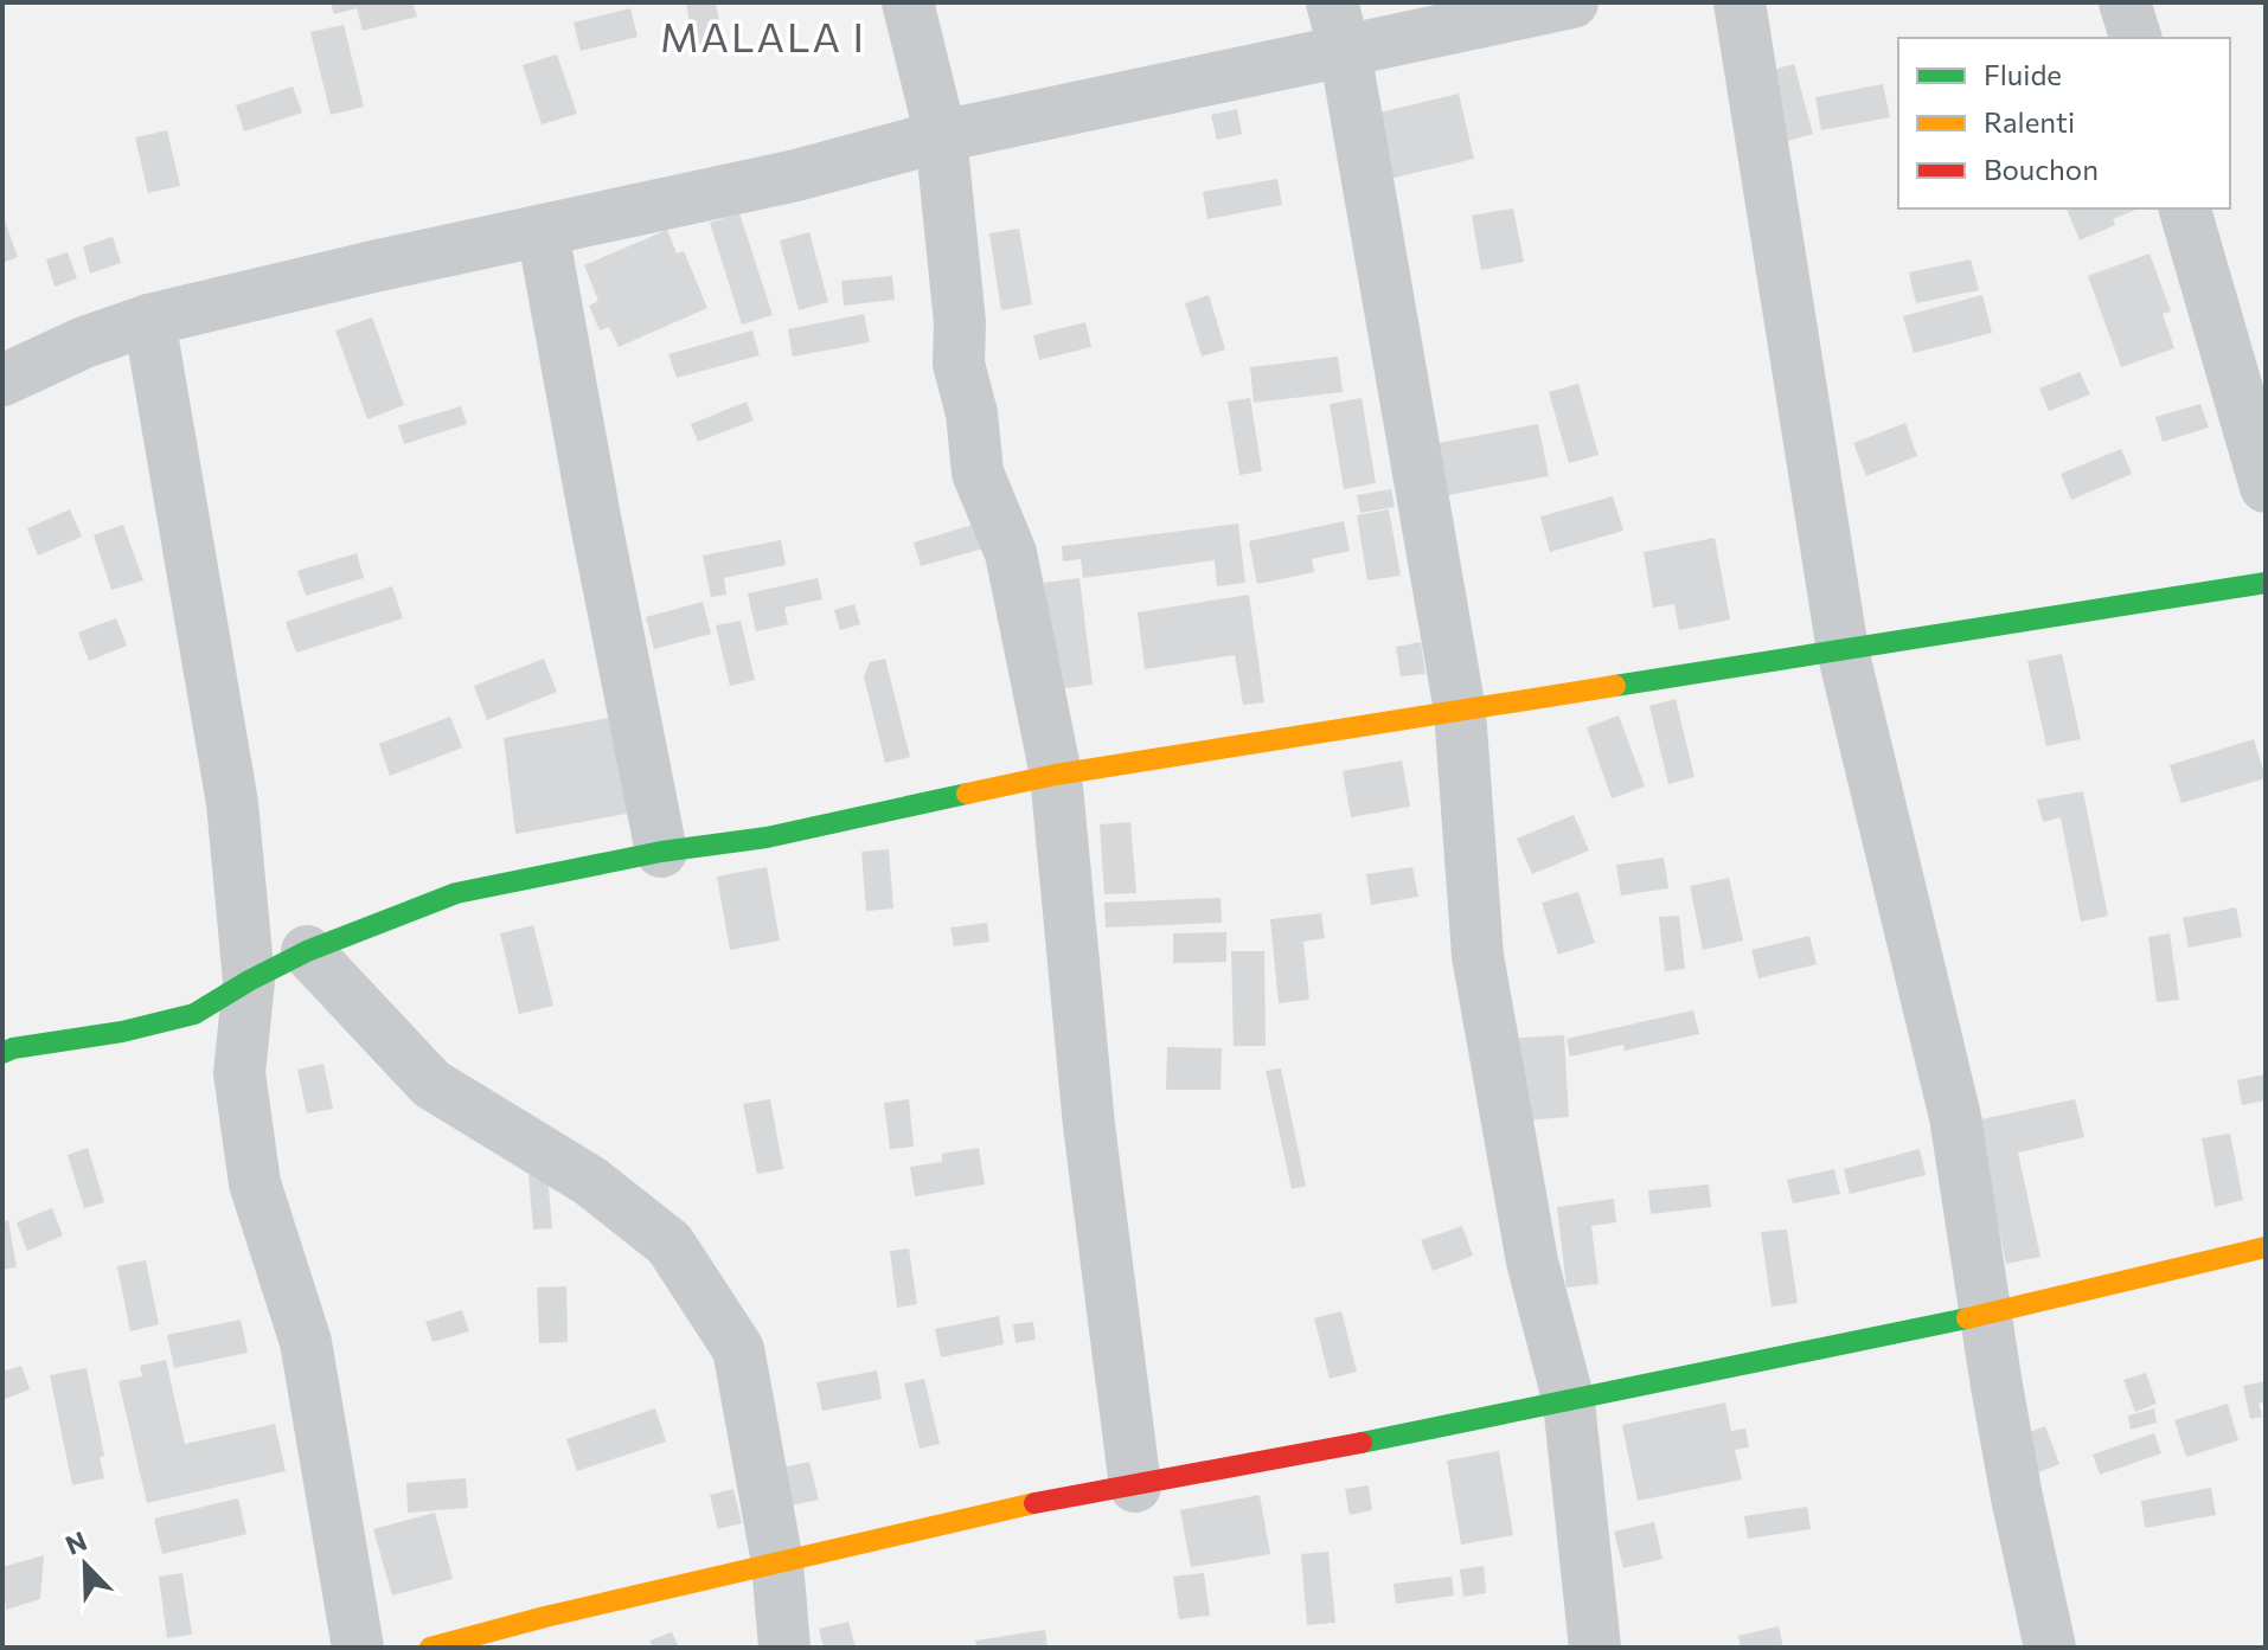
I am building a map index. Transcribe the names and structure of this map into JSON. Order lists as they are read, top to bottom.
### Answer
{
  "districts": ["MALALA I"],
  "legend": ["Fluide", "Ralenti", "Bouchon"],
  "north": "top left"
}
